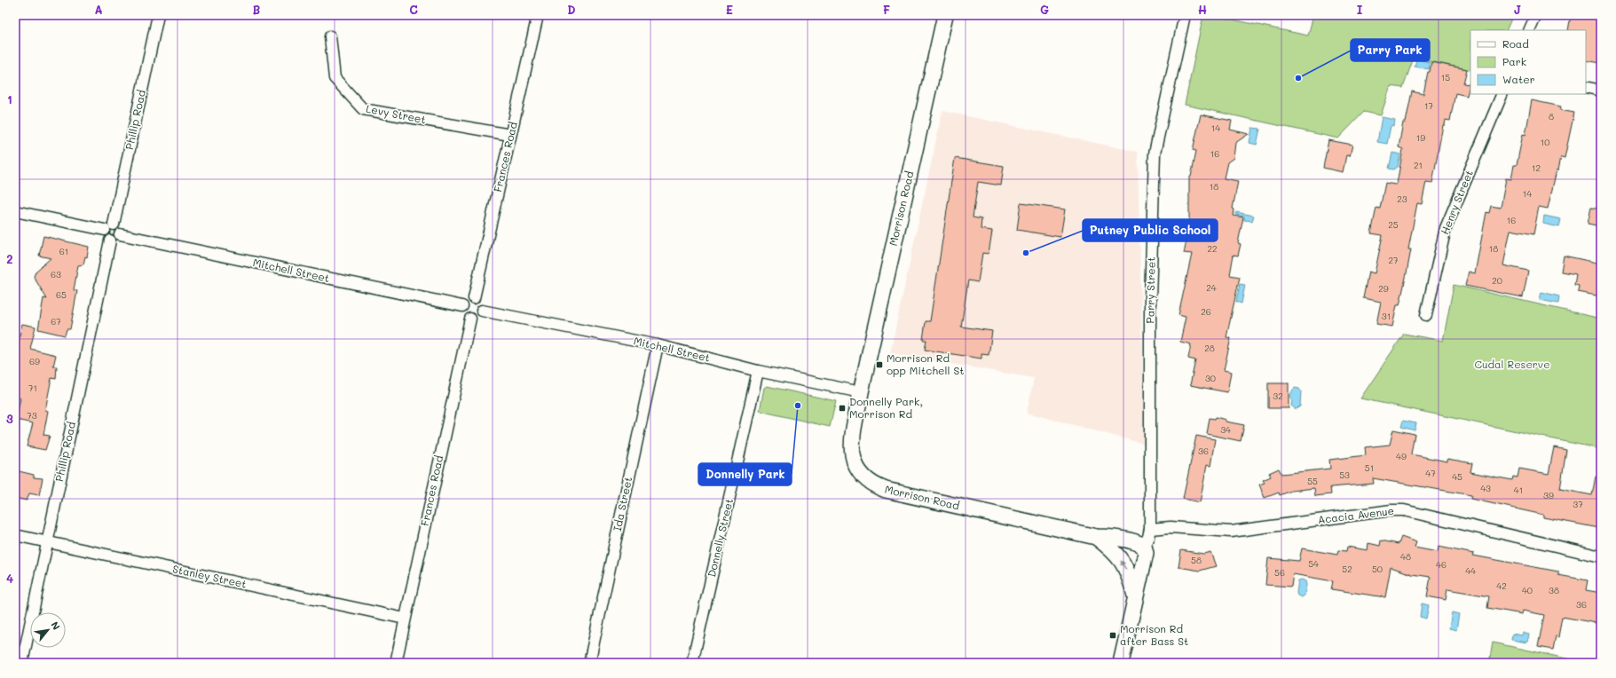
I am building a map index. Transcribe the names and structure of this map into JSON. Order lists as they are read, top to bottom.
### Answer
{
  "streets": {
    "street": [
      "Levy Street",
      "Phillip Road",
      "Frances Road",
      "Henry Street",
      "Morrison Road",
      "Mitchell Street",
      "Parry Street",
      "Ida Street",
      "Acacia Avenue",
      "Donnelly Street",
      "Stanley Street"
    ]
  },
  "crossings": [
    ["Levy Street", "Frances Road"],
    ["Phillip Road", "Mitchell Street"],
    ["Phillip Road", "Stanley Street"],
    ["Frances Road", "Mitchell Street"],
    ["Frances Road", "Stanley Street"],
    ["Morrison Road", "Mitchell Street"],
    ["Morrison Road", "Parry Street"],
    ["Mitchell Street", "Ida Street"],
    ["Mitchell Street", "Donnelly Street"],
    ["Parry Street", "Acacia Avenue"]
  ],
  "parks": ["Cudal Reserve"],
  "places": {
    "other": ["Parry Park", "Putney Public School", "Donnelly Park"],
    "transit": ["Morrison Rd opp Mitchell St", "Donnelly Park, Morrison Rd", "Morrison Rd after Bass St"]
  },
  "house_numbers": [
    "15",
    "17",
    "8",
    "14",
    "19",
    "10",
    "16",
    "21",
    "12",
    "18",
    "14",
    "23",
    "16",
    "25",
    "22",
    "18",
    "61",
    "27",
    "63",
    "20",
    "24",
    "29",
    "65",
    "26",
    "31",
    "67",
    "28",
    "69",
    "30",
    "71",
    "32",
    "73",
    "34",
    "36",
    "49",
    "51",
    "47",
    "53",
    "45",
    "55",
    "43",
    "41",
    "39",
    "37",
    "48",
    "58",
    "54",
    "46",
    "52",
    "50",
    "44",
    "56",
    "42",
    "40",
    "38",
    "36"
  ],
  "legend": ["Road", "Park", "Water"],
  "north": "top right",
  "grid": {
    "columns": [
      "A",
      "B",
      "C",
      "D",
      "E",
      "F",
      "G",
      "H",
      "I",
      "J"
    ],
    "rows": [
      "1",
      "2",
      "3",
      "4"
    ]
  }
}
